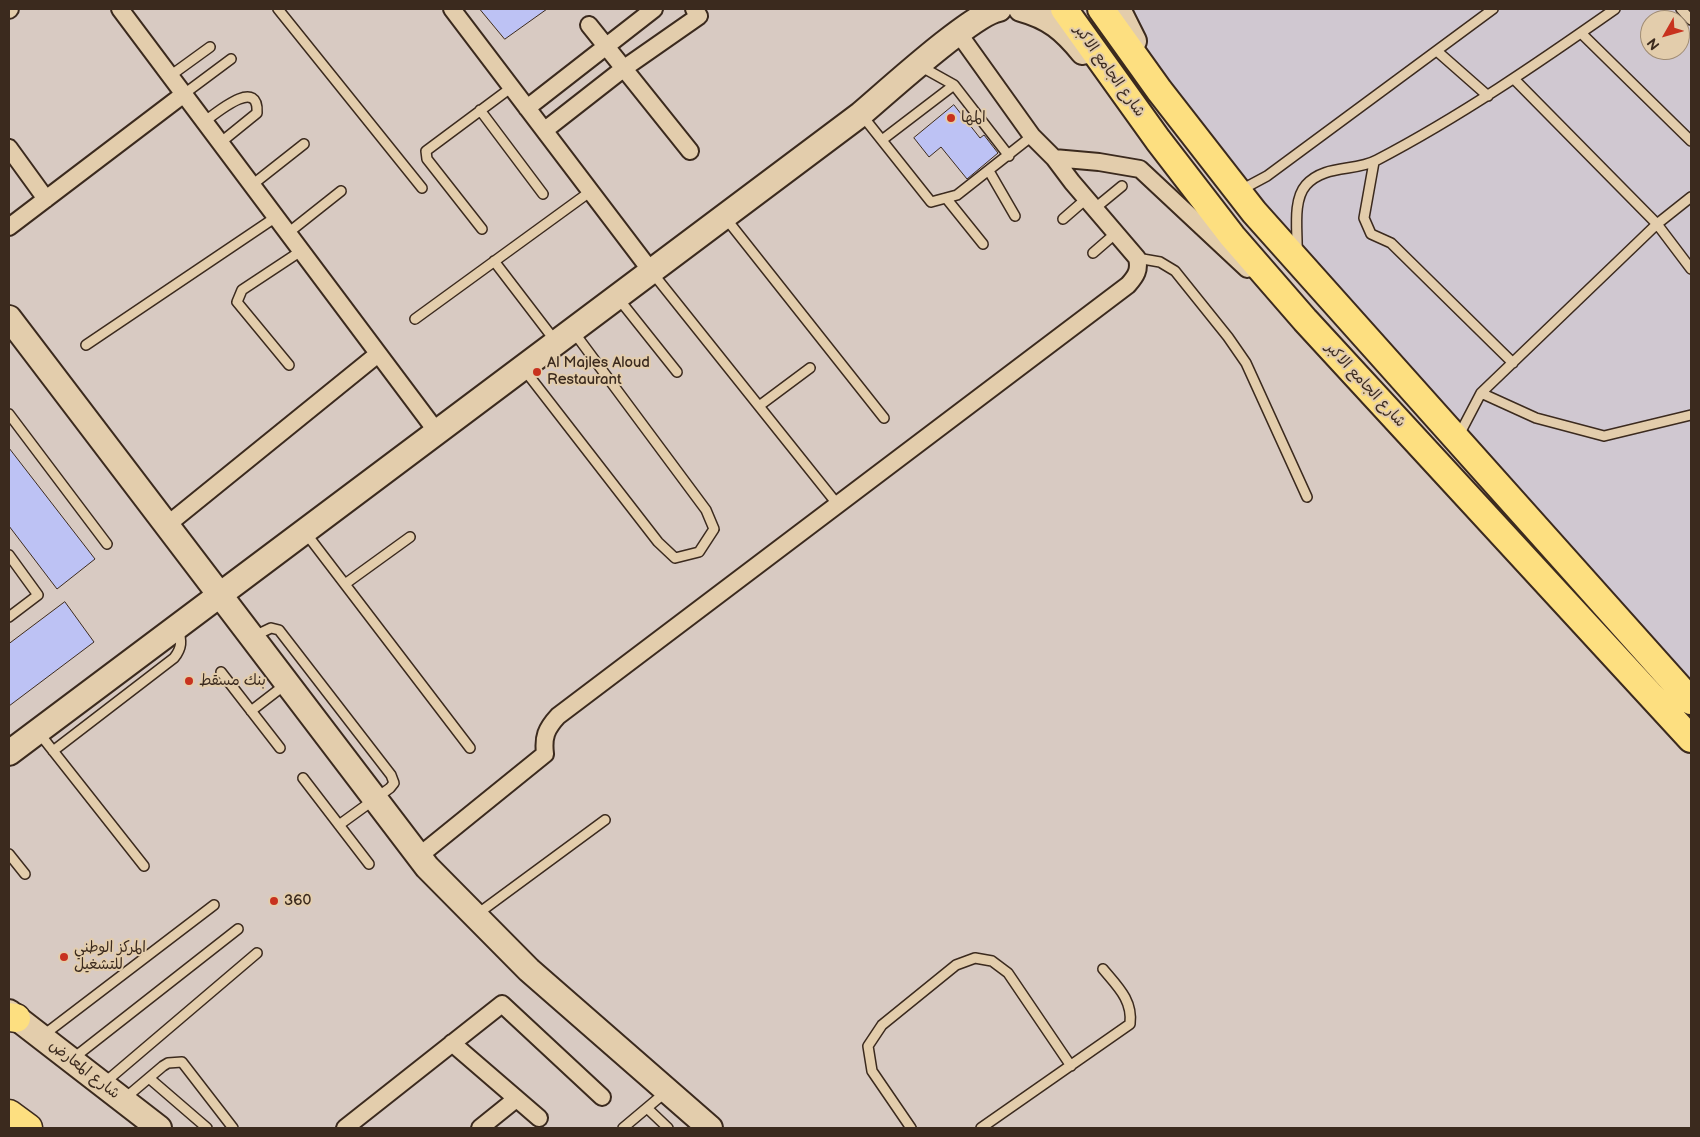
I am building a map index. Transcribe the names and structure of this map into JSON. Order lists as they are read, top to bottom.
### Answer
{
  "streets": {
    "main road": ["شارع الجامع الاكبر"],
    "street": ["شارع المعارض"]
  },
  "places": [
    "المه‍ا",
    "Al Majles Aloud Restaurant",
    "بنك مسقط",
    "360",
    "المركز الوطني للتشغيل"
  ],
  "north": "bottom left"
}
